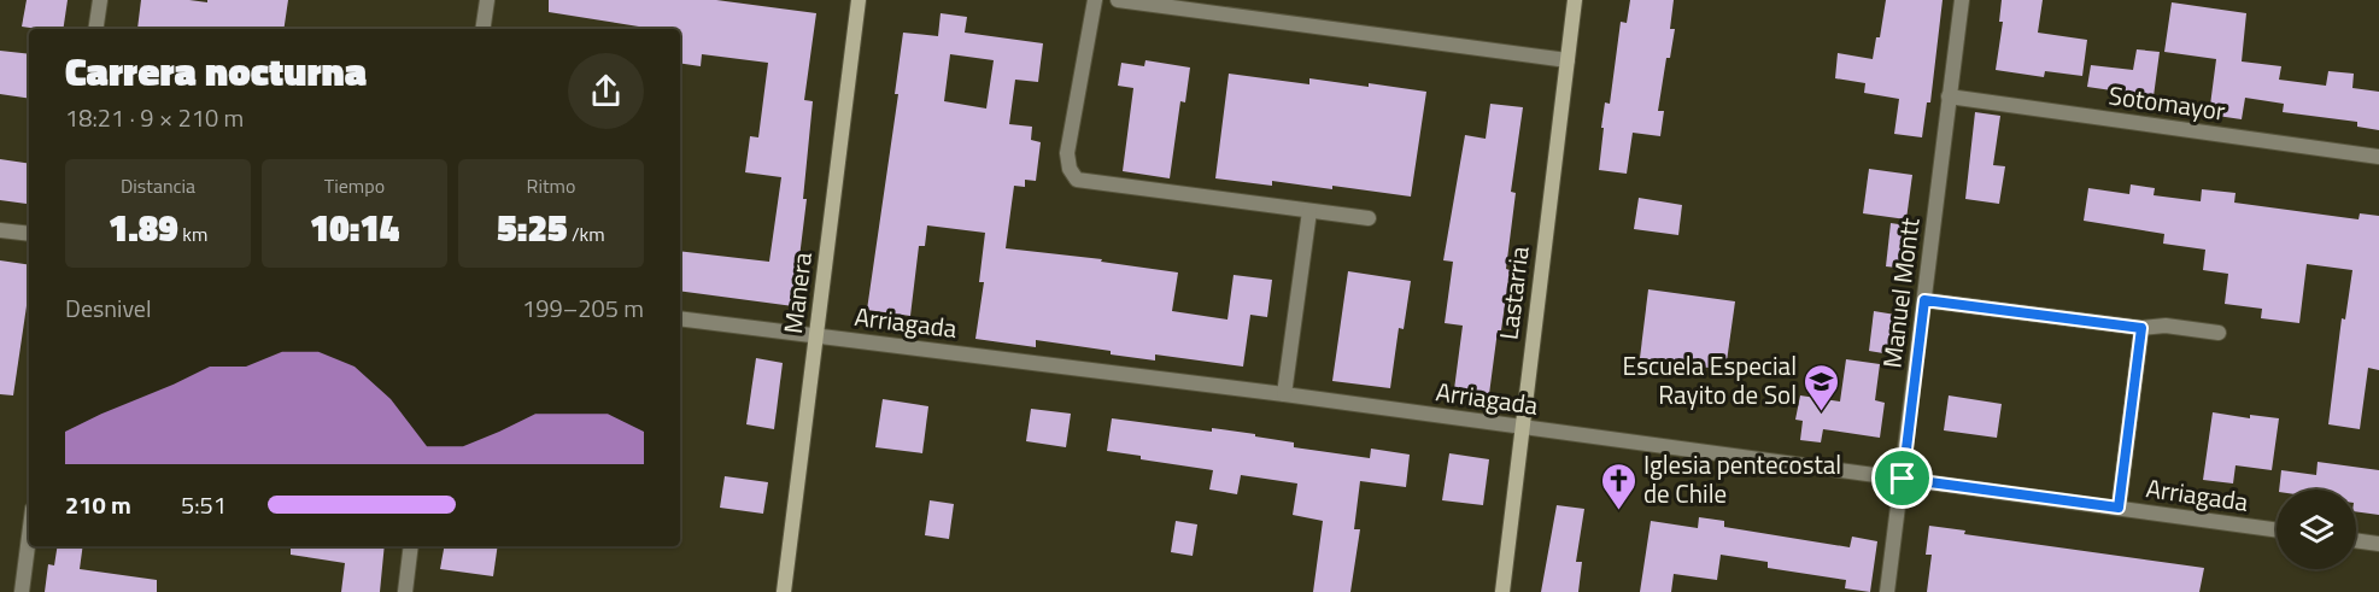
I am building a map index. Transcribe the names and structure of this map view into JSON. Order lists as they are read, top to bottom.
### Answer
{
  "streets": {
    "main road": ["Manera", "Lastarria"],
    "street": ["Sotomayor", "Manuel Montt", "Arriagada"]
  },
  "crossings": [
    ["Sotomayor", "Manuel Montt"],
    ["Manera", "Arriagada"],
    ["Lastarria", "Arriagada"],
    ["Manuel Montt", "Arriagada"]
  ],
  "places": {
    "school or university": ["Escuela Especial Rayito de Sol"],
    "church": ["Iglesia pentecostal de Chile"]
  },
  "page": {
    "heading": ["Carrera nocturna", "18:21 · 9 × 210 m"],
    "stats": [
      ["Distancia", "1.89 km"],
      ["Tiempo", "10:14"],
      ["Ritmo", "5:25 /km"]
    ],
    "chart": ["Desnivel", "199–205 m"],
    "list": [
      {
        "name": "210 m",
        "note": "5:51"
      }
    ]
  }
}
